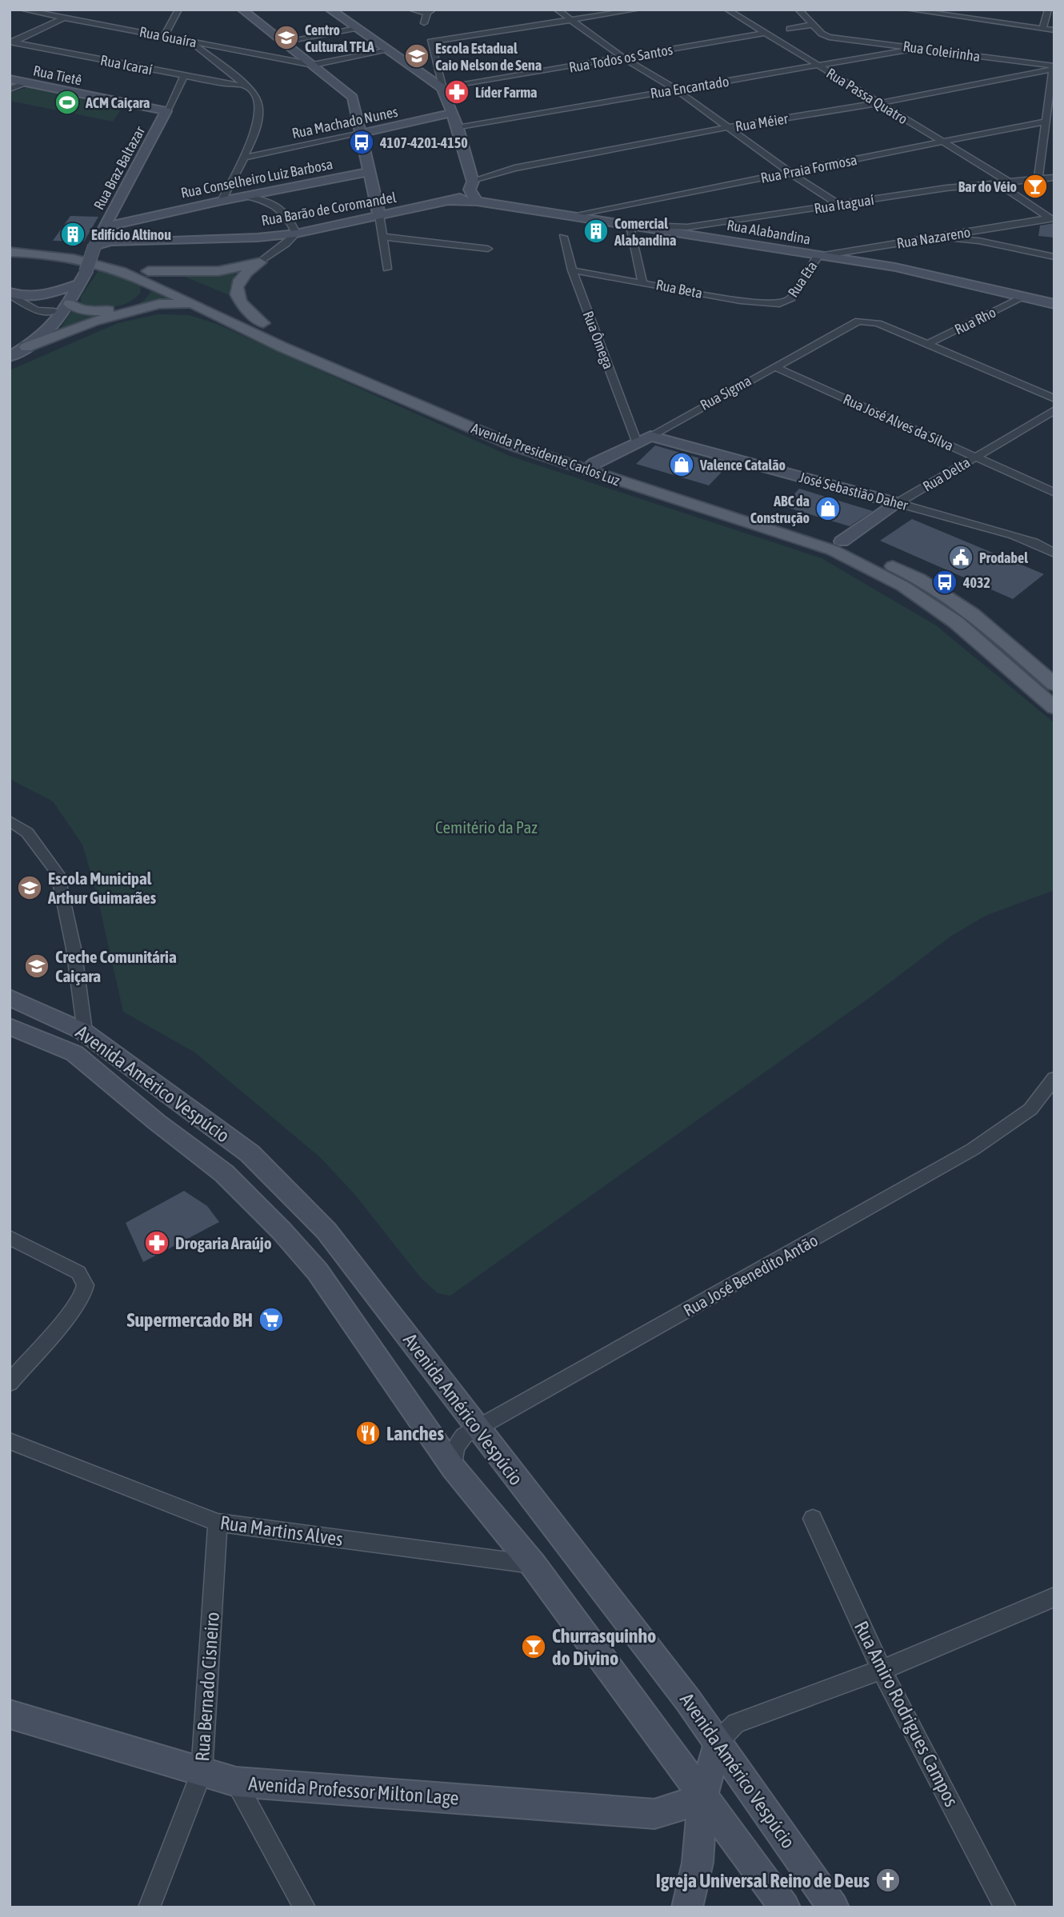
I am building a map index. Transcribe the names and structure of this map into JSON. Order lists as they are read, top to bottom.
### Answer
{
  "streets": {
    "main road": ["Avenida Presidente Carlos Luz"],
    "street": [
      "Rua Guaíra",
      "Rua Coleirinha",
      "Rua Todos os Santos",
      "Rua Icaraí",
      "Rua Tietê",
      "Rua Encantado",
      "Rua Passa Quatro",
      "Rua Machado Nunes",
      "Rua Méier",
      "Rua Braz Baltazar",
      "Rua Praia Formosa",
      "Rua Conselheiro Luiz Barbosa",
      "Rua Itaguaí",
      "Rua Barão de Coromandel",
      "Rua Alabandina",
      "Rua Nazareno",
      "Rua Eta",
      "Rua Beta",
      "Rua Rho",
      "Rua Ômega",
      "Rua Sigma",
      "Rua José Alves da Silva",
      "Rua Delta",
      "José Sebastião Daher",
      "Avenida Américo Vespúcio",
      "Rua José Benedito Antão",
      "Rua Martins Alves",
      "Rua Bernado Cisneiro",
      "Rua Amiro Rodrigues Campos",
      "Avenida Professor Milton Lage"
    ]
  },
  "crossings": [
    ["Rua Coleirinha", "Rua Encantado"],
    ["Rua Coleirinha", "Rua Méier"],
    ["Rua Todos os Santos", "Rua Passa Quatro"],
    ["Rua Icaraí", "Rua Braz Baltazar"],
    ["Rua Tietê", "Rua Braz Baltazar"],
    ["Rua Encantado", "Rua Passa Quatro"],
    ["Rua Passa Quatro", "Rua Méier"],
    ["Rua Passa Quatro", "Rua Praia Formosa"],
    ["Rua Passa Quatro", "Rua Itaguaí"],
    ["Rua Braz Baltazar", "Rua Conselheiro Luiz Barbosa"],
    ["Rua Braz Baltazar", "Rua Barão de Coromandel"],
    ["Rua Praia Formosa", "Rua Alabandina"],
    ["Rua Conselheiro Luiz Barbosa", "Rua Barão de Coromandel"],
    ["Rua Itaguaí", "Rua Alabandina"],
    ["Rua Barão de Coromandel", "Rua Alabandina"],
    ["Rua Alabandina", "Rua Nazareno"],
    ["Rua Alabandina", "Rua Eta"],
    ["Rua Alabandina", "Rua Rho"],
    ["Rua Nazareno", "Rua Eta"],
    ["Rua Eta", "Rua Beta"],
    ["Rua Beta", "Rua Ômega"],
    ["Rua Rho", "Rua Sigma"],
    ["Rua Ômega", "Rua Sigma"],
    ["Rua Sigma", "Rua José Alves da Silva"],
    ["Rua Sigma", "Avenida Presidente Carlos Luz"],
    ["Rua Sigma", "José Sebastião Daher"],
    ["Rua José Alves da Silva", "Rua Delta"],
    ["Avenida Presidente Carlos Luz", "Rua Delta"],
    ["Rua Delta", "José Sebastião Daher"],
    ["Avenida Américo Vespúcio", "Rua José Benedito Antão"],
    ["Avenida Américo Vespúcio", "Rua Martins Alves"],
    ["Avenida Américo Vespúcio", "Avenida Professor Milton Lage"],
    ["Rua Martins Alves", "Rua Bernado Cisneiro"],
    ["Rua Bernado Cisneiro", "Avenida Professor Milton Lage"]
  ],
  "parks": ["Cemitério da Paz"],
  "places": {
    "school or university": [
      "Centro Cultural TFLA",
      "Escola Estadual Caio Nelson de Sena",
      "Escola Municipal Arthur Guimarães",
      "Creche Comunitária Caiçara"
    ],
    "pharmacy": ["Líder Farma", "Drogaria Araújo"],
    "sports": ["ACM Caiçara"],
    "bus stop": ["4107-4201-4150", "4032"],
    "bar": ["Bar do Véio", "Churrasquinho do Divino"],
    "building": ["Comercial Alabandina", "Edifício Altinou"],
    "shop": ["Valence Catalão", "ABC da Construção"],
    "public building": ["Prodabel"],
    "supermarket": ["Supermercado BH"],
    "restaurant": ["Lanches"],
    "church": ["Igreja Universal Reino de Deus"]
  }
}
